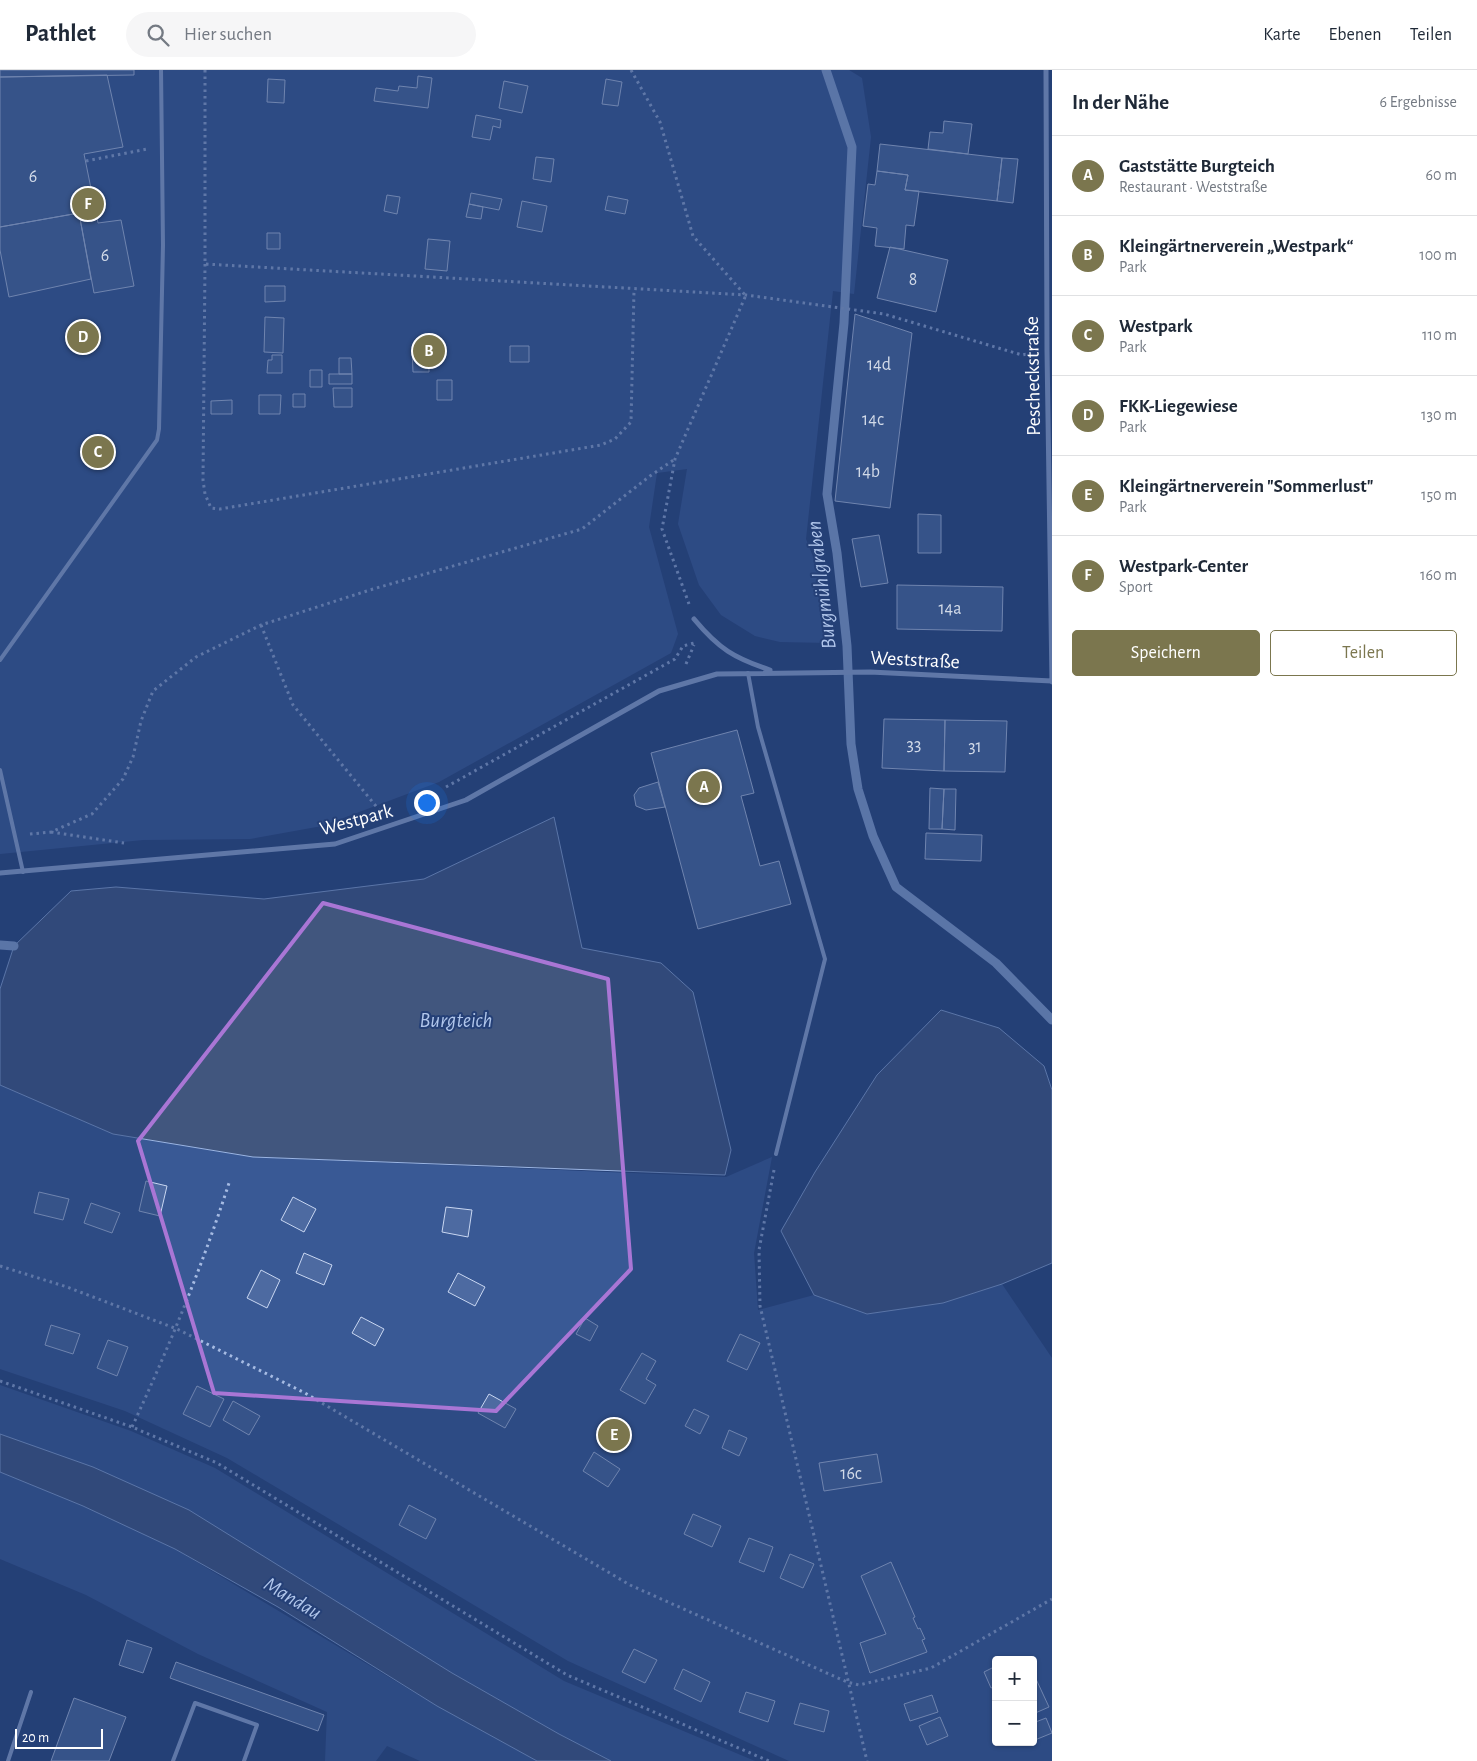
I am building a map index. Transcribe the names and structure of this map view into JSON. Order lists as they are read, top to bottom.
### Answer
{
  "streets": {
    "street": ["Pescheckstraße", "Weststraße", "Westpark"]
  },
  "crossings": [
    ["Pescheckstraße", "Weststraße"],
    ["Weststraße", "Westpark"]
  ],
  "water": ["Burgmühlgraben", "Burgteich", "Mandau"],
  "house_numbers": [
    "6",
    "6",
    "8",
    "14d",
    "14c",
    "14b",
    "14a",
    "33",
    "31",
    "16c"
  ],
  "scale_bar": "20 m",
  "page": {
    "header": "Pathlet",
    "search": "Hier suchen",
    "nav": ["Karte", "Ebenen", "Teilen"],
    "heading": ["In der Nähe", "6 Ergebnisse"],
    "list": [
      {
        "mark": "A",
        "name": "Gaststätte Burgteich",
        "note": "Restaurant · Weststraße",
        "value": "60 m"
      },
      {
        "mark": "B",
        "name": "Kleingärtnerverein „Westpark“",
        "note": "Park",
        "value": "100 m"
      },
      {
        "mark": "C",
        "name": "Westpark",
        "note": "Park",
        "value": "110 m"
      },
      {
        "mark": "D",
        "name": "FKK-Liegewiese",
        "note": "Park",
        "value": "130 m"
      },
      {
        "mark": "E",
        "name": "Kleingärtnerverein \"Sommerlust\"",
        "note": "Park",
        "value": "150 m"
      },
      {
        "mark": "F",
        "name": "Westpark-Center",
        "note": "Sport",
        "value": "160 m"
      }
    ],
    "pins": [
      "F",
      "D",
      "B",
      "C",
      "A",
      "E"
    ],
    "buttons": ["Speichern", "Teilen"],
    "map_buttons": ["+", "−"],
    "scale": "20 m"
  }
}
